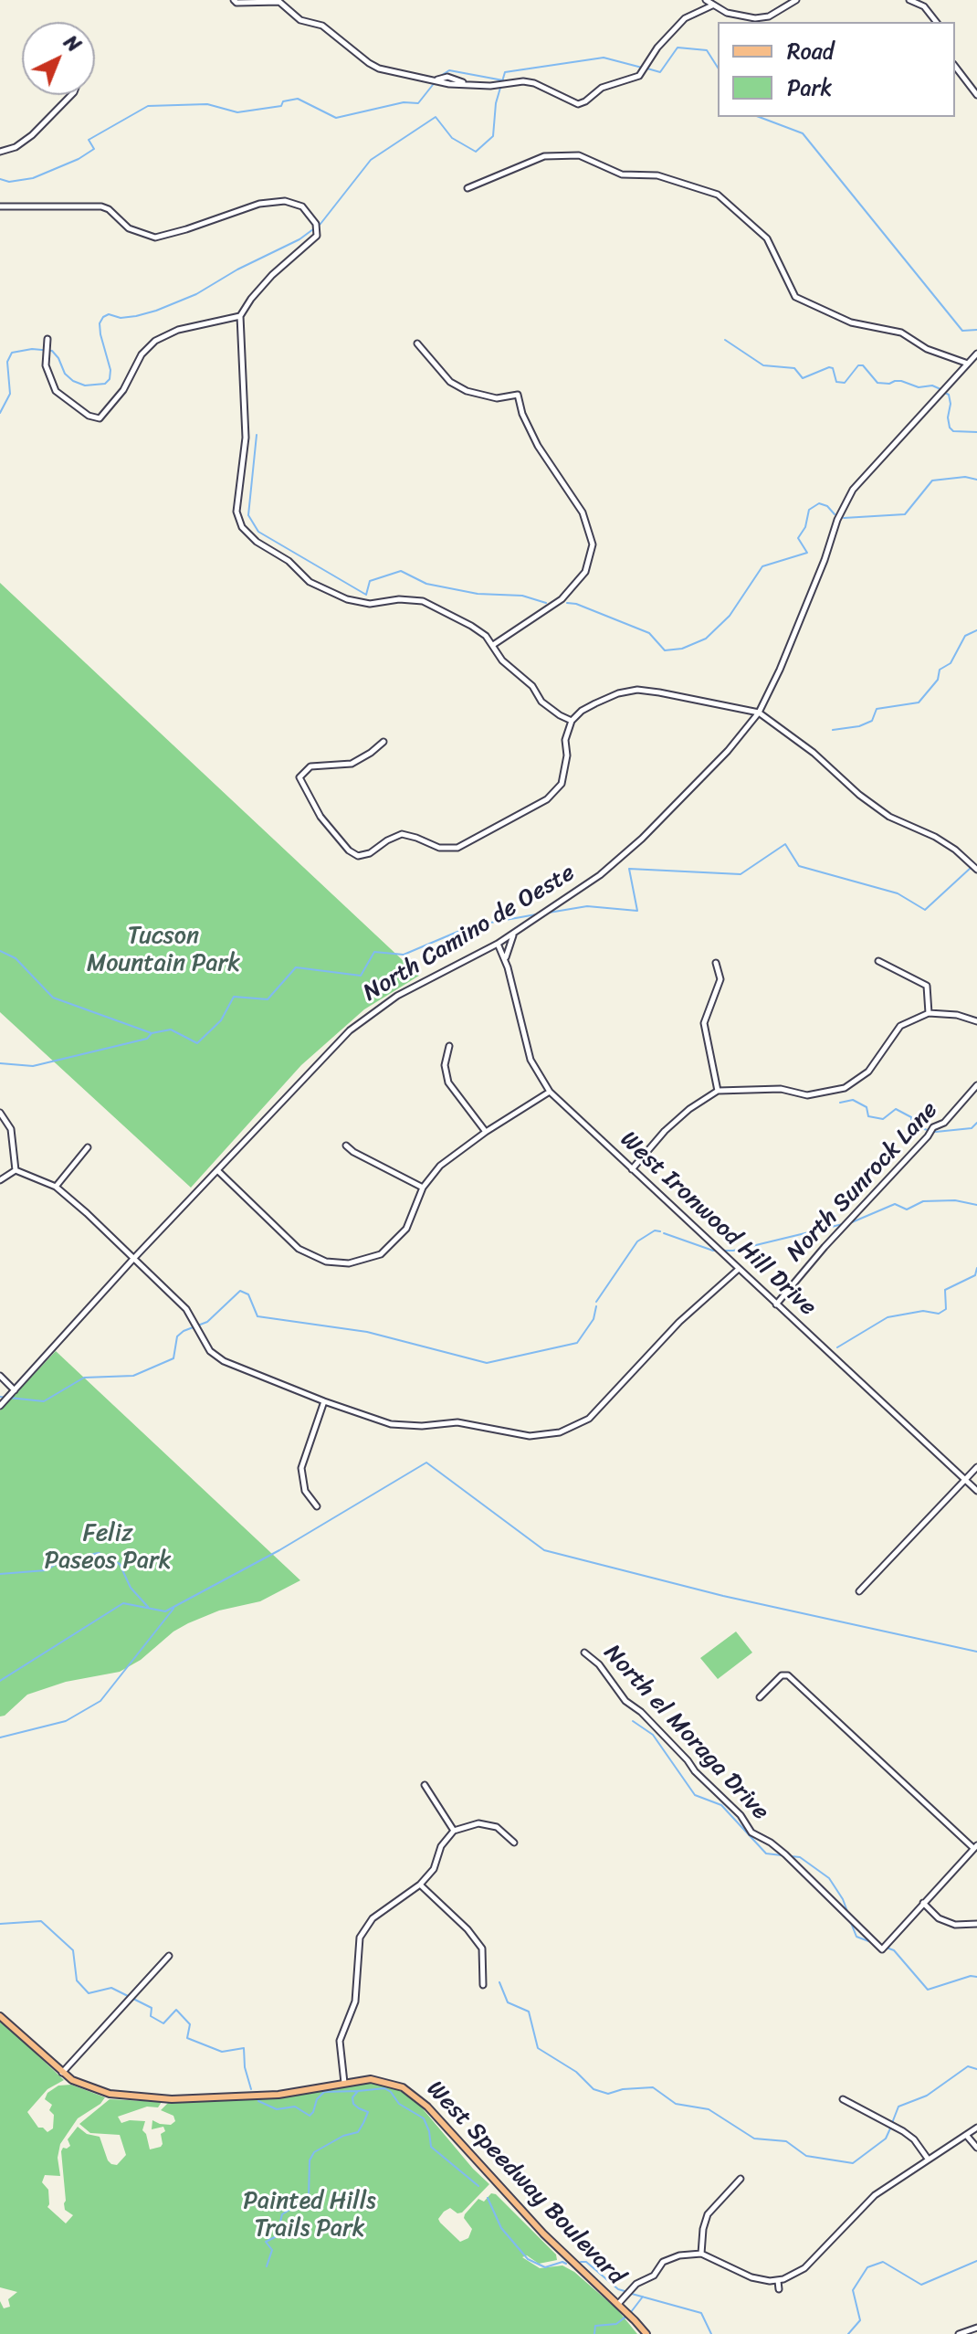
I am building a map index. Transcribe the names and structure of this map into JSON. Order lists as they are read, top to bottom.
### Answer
{
  "streets": {
    "main road": ["West Speedway Boulevard"],
    "street": [
      "North Camino de Oeste",
      "North Sunrock Lane",
      "West Ironwood Hill Drive",
      "North el Moraga Drive"
    ]
  },
  "crossings": [
    ["North Camino de Oeste", "West Ironwood Hill Drive"],
    ["North Sunrock Lane", "West Ironwood Hill Drive"]
  ],
  "parks": ["Tucson Mountain Park", "Feliz Paseos Park", "Painted Hills Trails Park"],
  "legend": ["Road", "Park"],
  "north": "top right"
}
